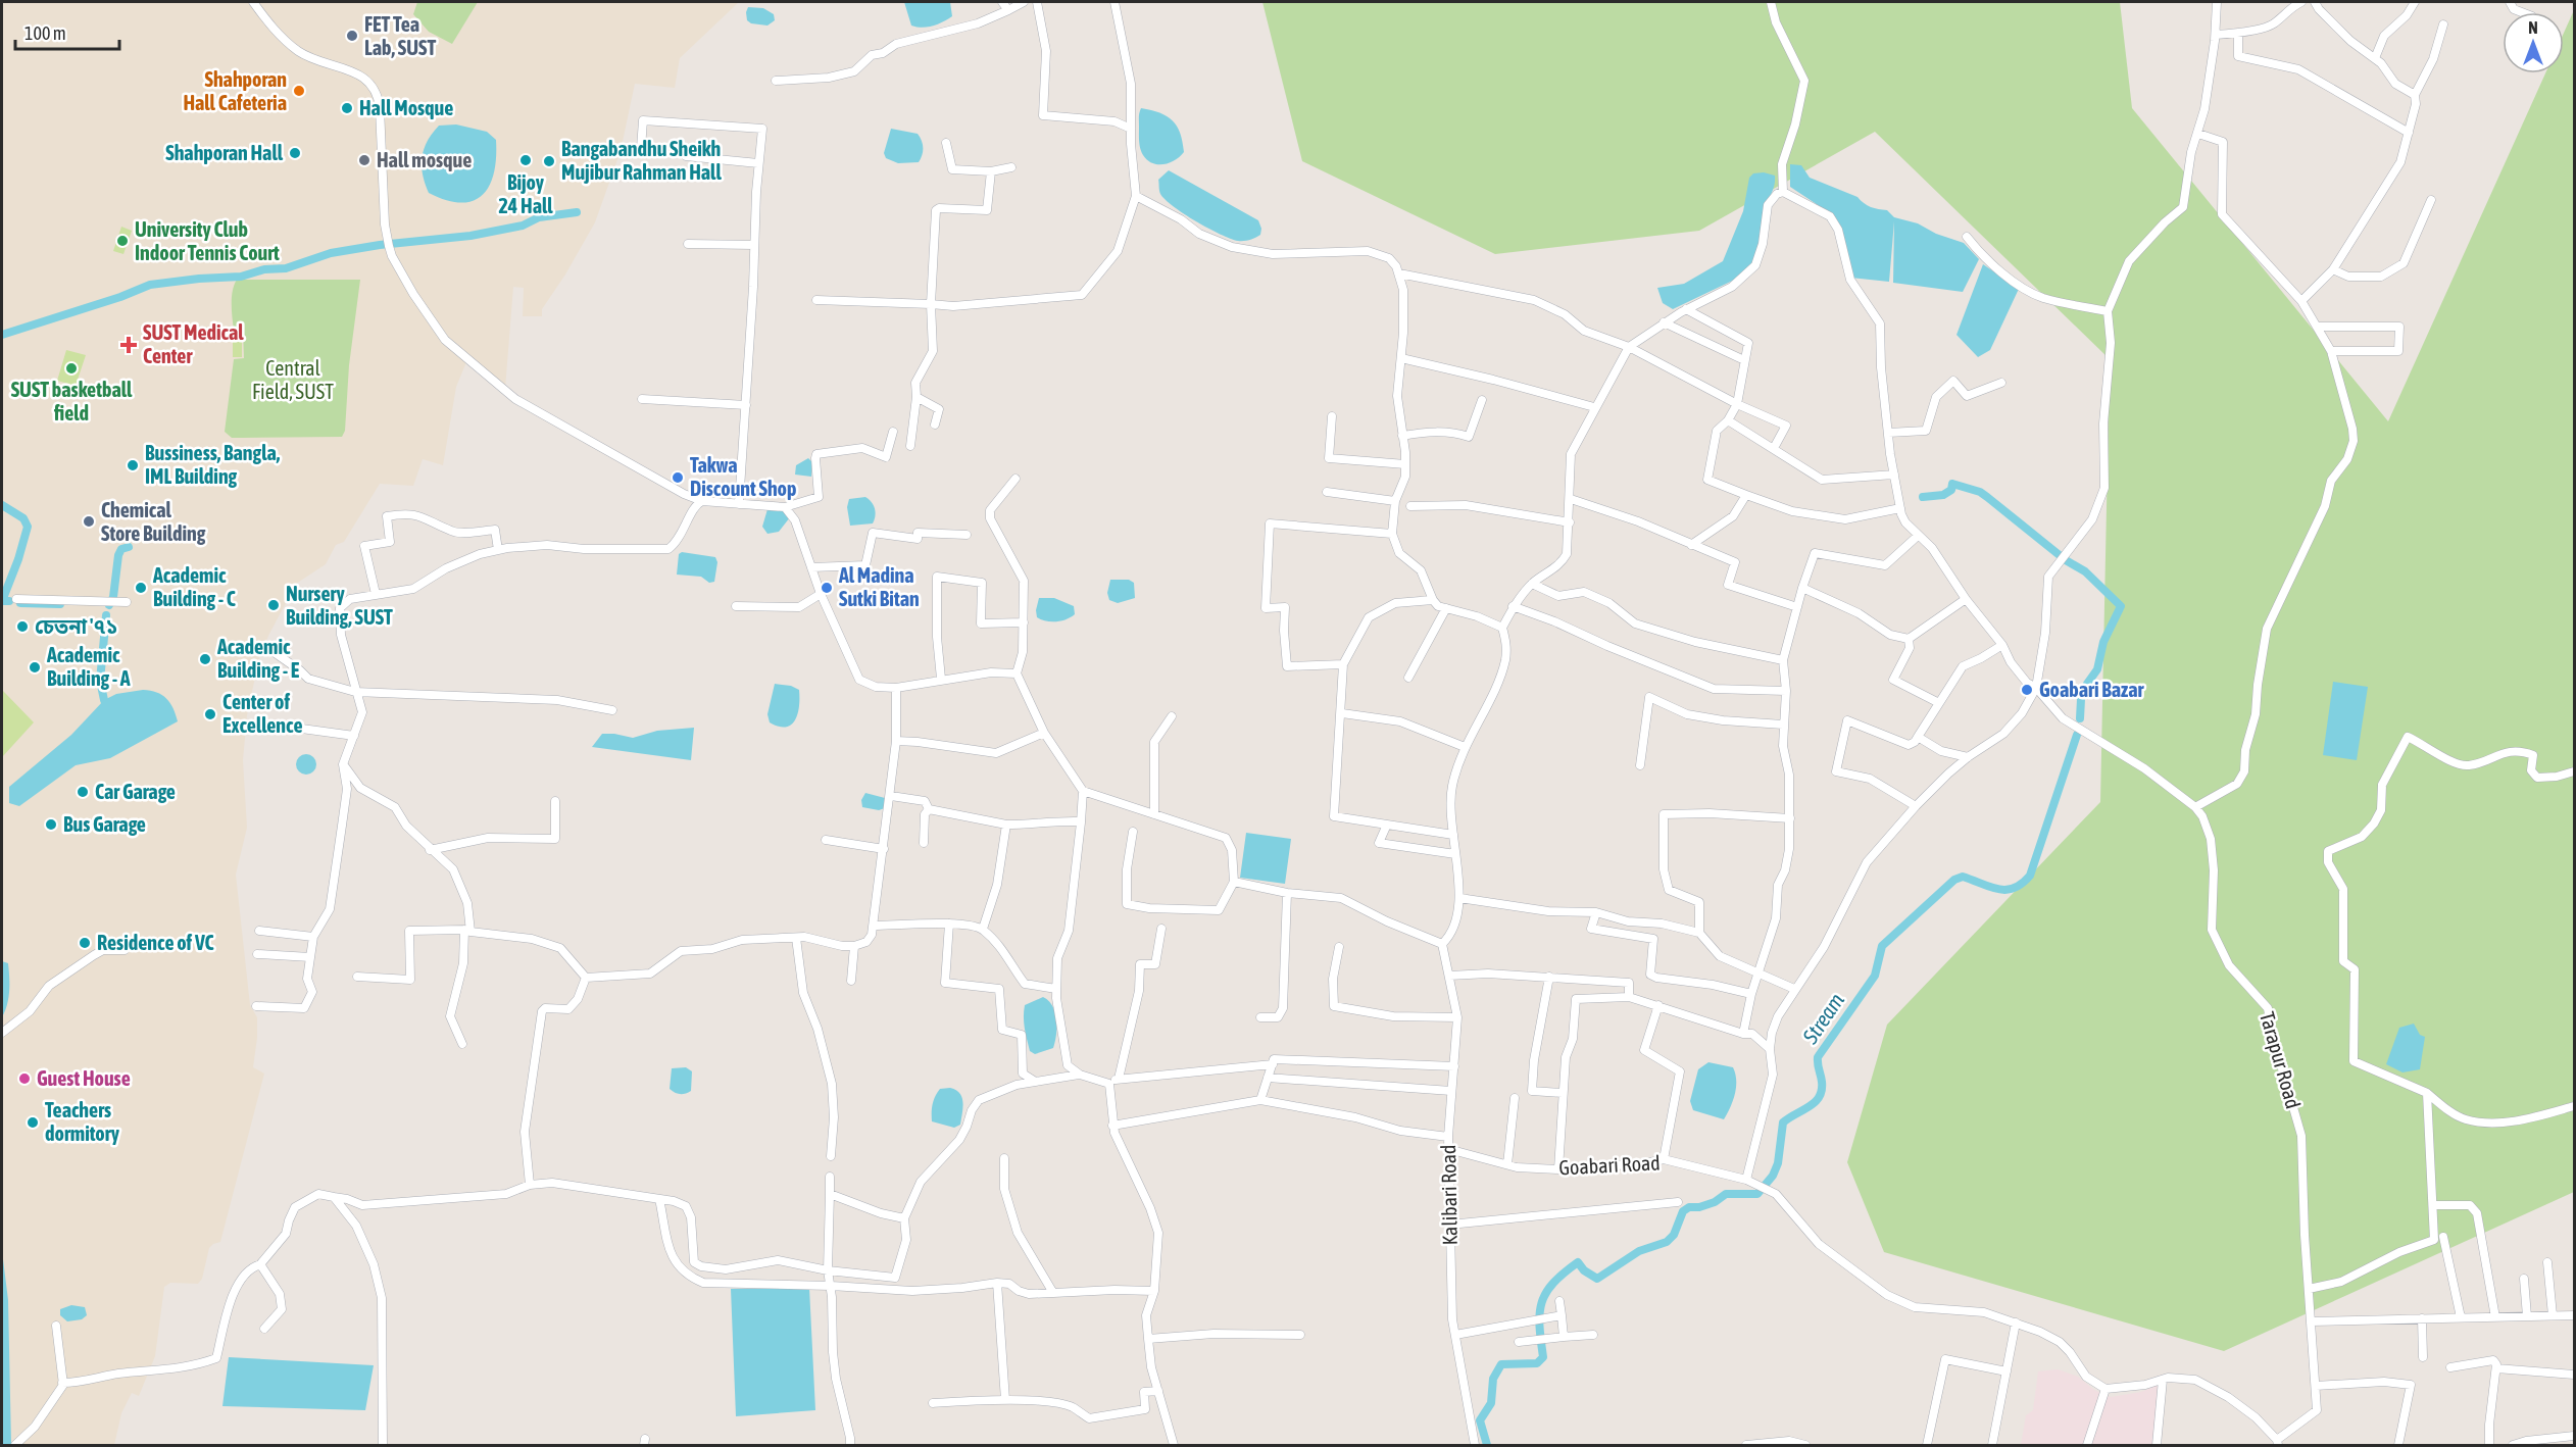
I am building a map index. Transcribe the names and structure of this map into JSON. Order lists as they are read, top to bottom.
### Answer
{
  "streets": {
    "street": ["Tarapur Road", "Goabari Road", "Kalibari Road"]
  },
  "crossings": [
    ["Goabari Road", "Kalibari Road"]
  ],
  "water": ["Stream"],
  "parks": ["Central Field, SUST"],
  "places": {
    "other": [
      "FET Tea Lab, SUST",
      "Shahporan Hall Cafeteria",
      "Hall Mosque",
      "Shahporan Hall",
      "Hall mosque",
      "Bijoy 24 Hall",
      "Bangabandhu Sheikh Mujibur Rahman Hall",
      "University Club Indoor Tennis Court",
      "SUST basketball field",
      "Bussiness, Bangla, IML Building",
      "Takwa Discount Shop",
      "Chemical Store Building",
      "Academic Building - C",
      "Al Madina Sutki Bitan",
      "Nursery Building, SUST",
      "চেতনা '৭১",
      "Academic Building - E",
      "Academic Building - A",
      "Goabari Bazar",
      "Center of Excellence",
      "Car Garage",
      "Bus Garage",
      "Residence of VC",
      "Guest House",
      "Teachers dormitory"
    ],
    "health": ["SUST Medical Center"]
  },
  "scale_bar": "100 m",
  "north": "top"
}
